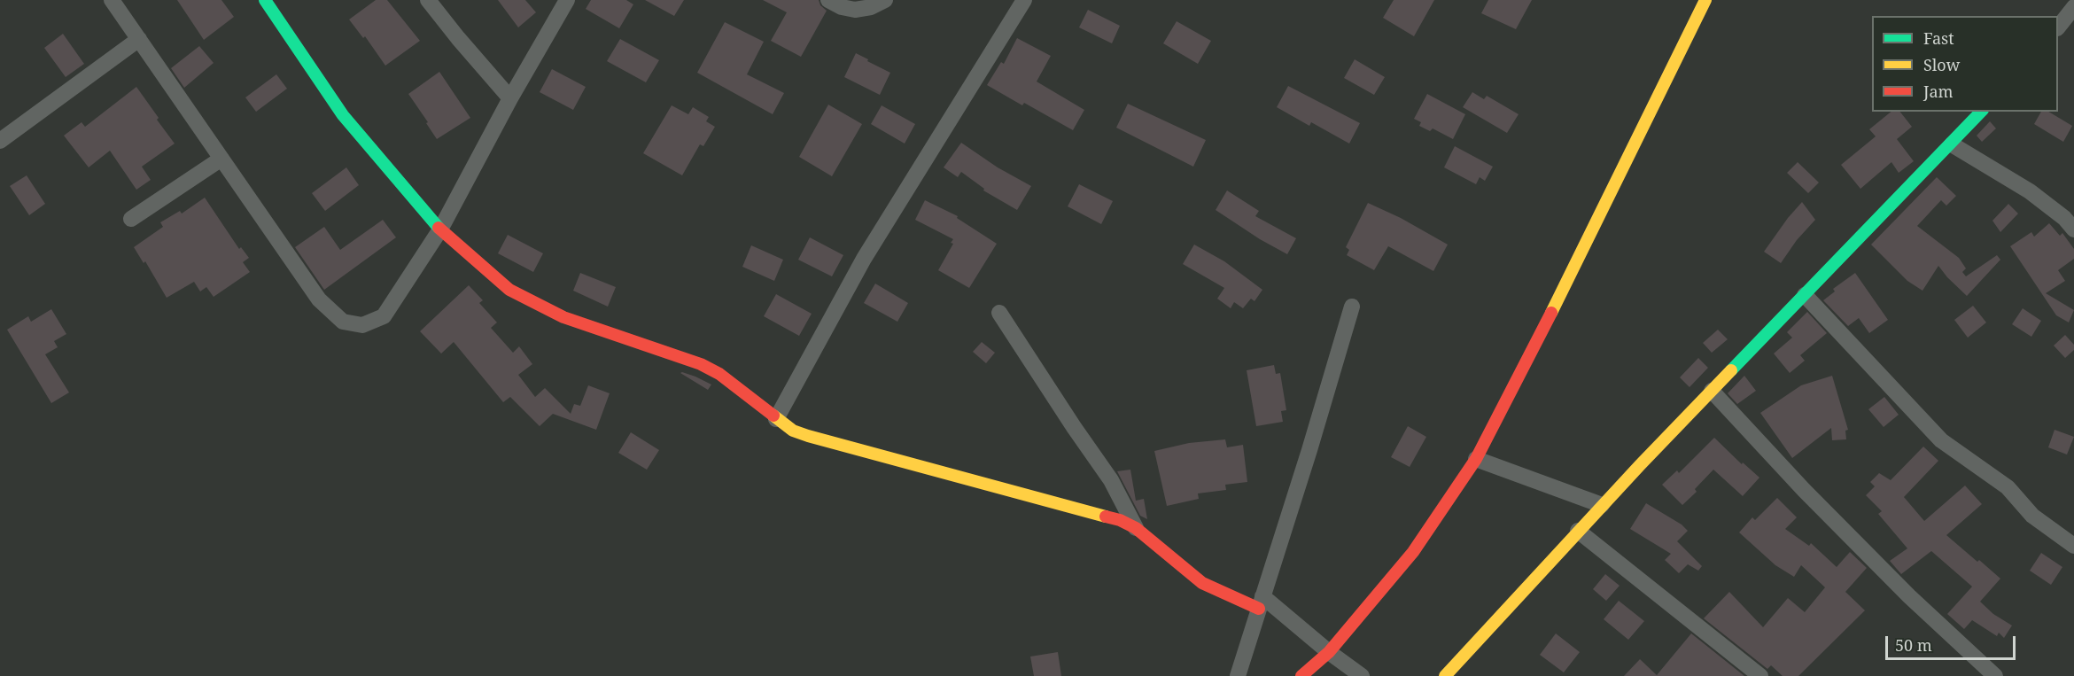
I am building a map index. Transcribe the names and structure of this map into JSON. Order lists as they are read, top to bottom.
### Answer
{
  "legend": ["Fast", "Slow", "Jam"],
  "scale_bar": "50 m"
}
